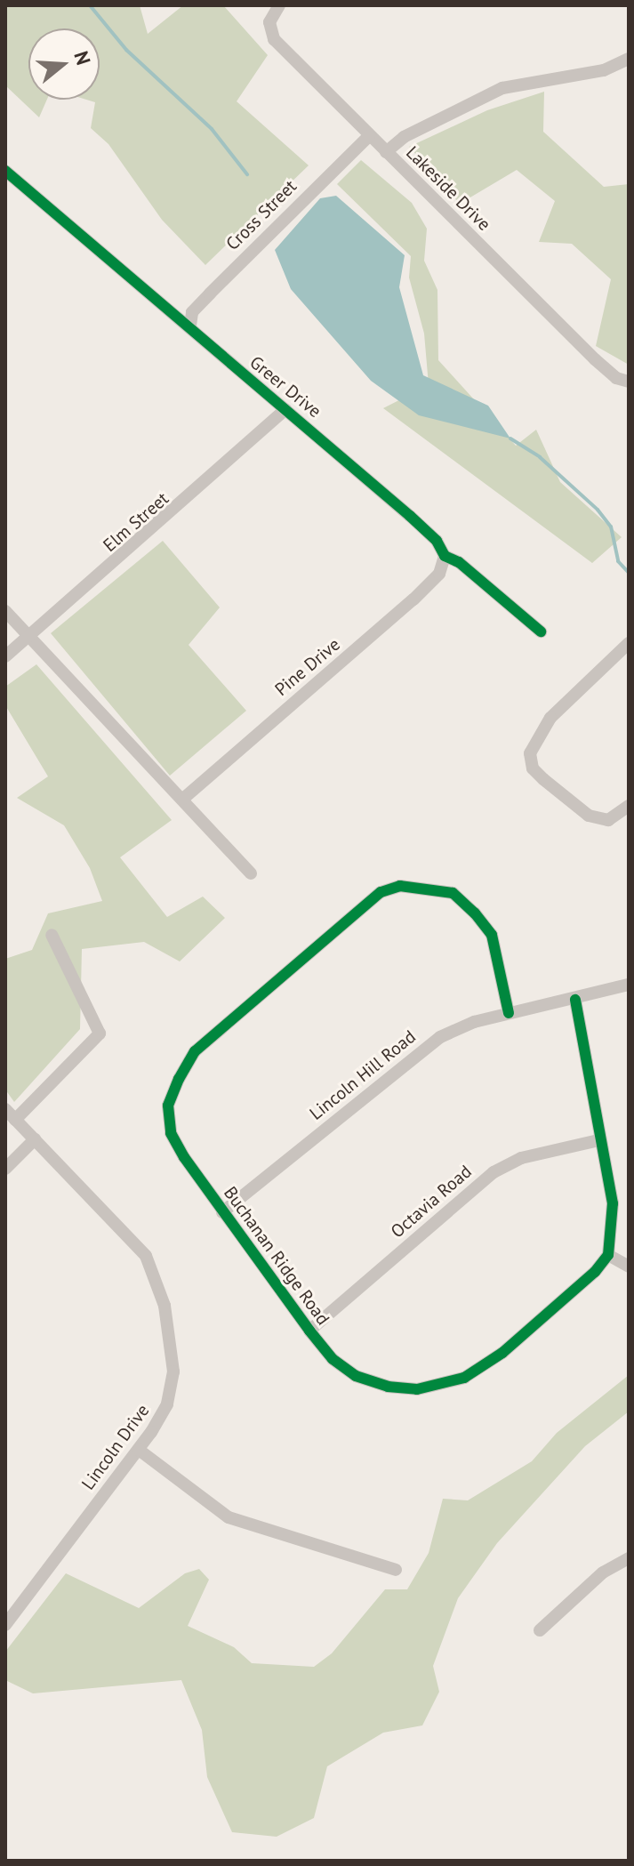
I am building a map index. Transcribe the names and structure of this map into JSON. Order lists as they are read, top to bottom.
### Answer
{
  "streets": {
    "street": [
      "Lakeside Drive",
      "Cross Street",
      "Greer Drive",
      "Elm Street",
      "Pine Drive",
      "Lincoln Hill Road",
      "Octavia Road",
      "Buchanan Ridge Road",
      "Lincoln Drive"
    ]
  },
  "crossings": [
    ["Lakeside Drive", "Cross Street"],
    ["Cross Street", "Greer Drive"],
    ["Greer Drive", "Elm Street"],
    ["Greer Drive", "Pine Drive"],
    ["Lincoln Hill Road", "Buchanan Ridge Road"],
    ["Octavia Road", "Buchanan Ridge Road"]
  ],
  "north": "right"
}
